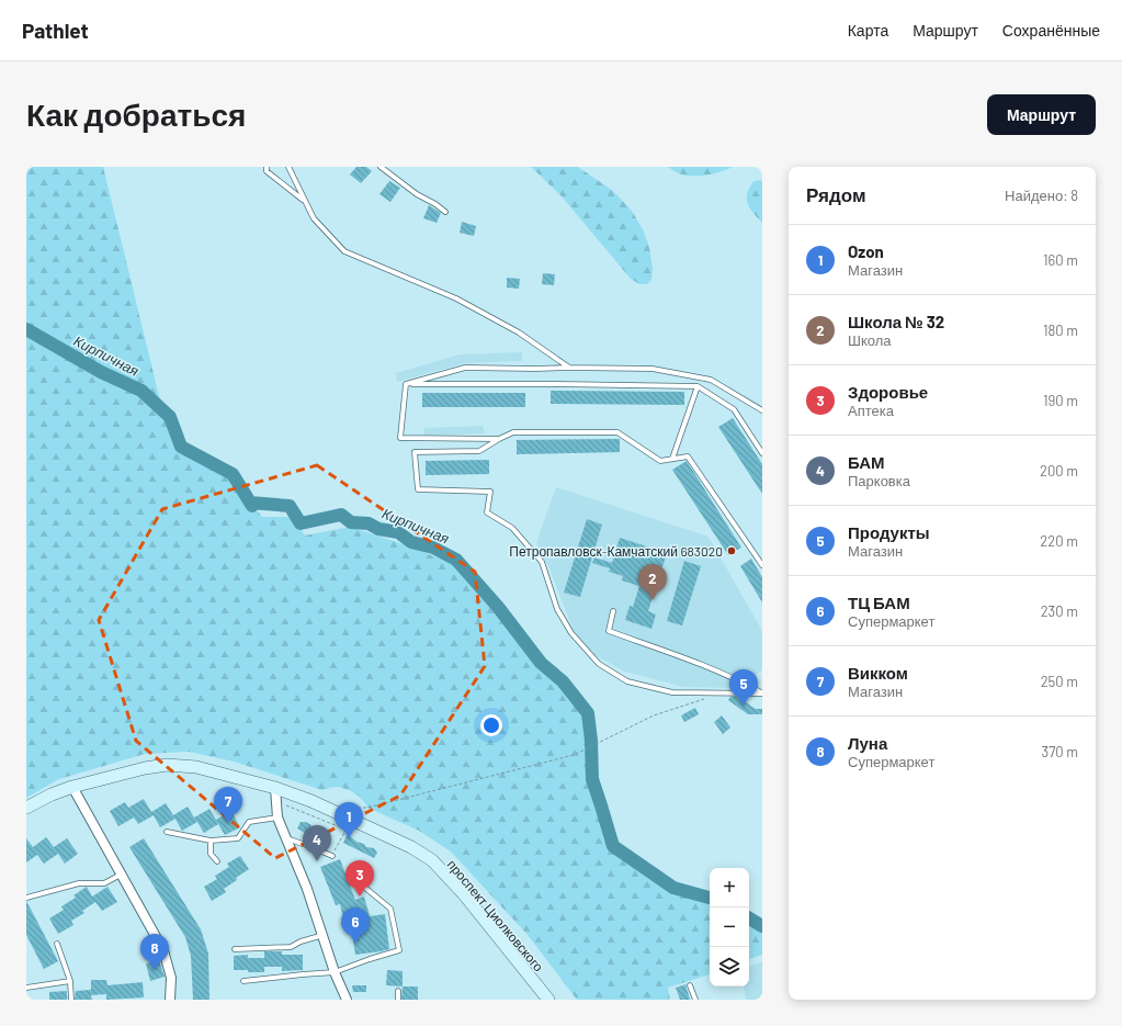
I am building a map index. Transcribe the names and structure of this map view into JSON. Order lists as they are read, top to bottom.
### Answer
{
  "streets": {
    "main road": ["проспект Циолковского"]
  },
  "water": ["Кирпичная"],
  "places": ["Петропавловск-Камчатский 683020"],
  "page": {
    "header": "Pathlet",
    "nav": ["Карта", "Маршрут", "Сохранённые"],
    "buttons": "Маршрут",
    "title": "Как добраться",
    "heading": ["Рядом", "Найдено: 8"],
    "list": [
      {
        "mark": "1",
        "name": "Ozon",
        "note": "Магазин",
        "value": "160 m"
      },
      {
        "mark": "2",
        "name": "Школа № 32",
        "note": "Школа",
        "value": "180 m"
      },
      {
        "mark": "3",
        "name": "Здоровье",
        "note": "Аптека",
        "value": "190 m"
      },
      {
        "mark": "4",
        "name": "БАМ",
        "note": "Парковка",
        "value": "200 m"
      },
      {
        "mark": "5",
        "name": "Продукты",
        "note": "Магазин",
        "value": "220 m"
      },
      {
        "mark": "6",
        "name": "ТЦ БАМ",
        "note": "Супермаркет",
        "value": "230 m"
      },
      {
        "mark": "7",
        "name": "Викком",
        "note": "Магазин",
        "value": "250 m"
      },
      {
        "mark": "8",
        "name": "Луна",
        "note": "Супермаркет",
        "value": "370 m"
      }
    ],
    "pins": [
      "2",
      "5",
      "7",
      "1",
      "4",
      "3",
      "6",
      "8"
    ],
    "map_buttons": ["+", "−"]
  }
}
